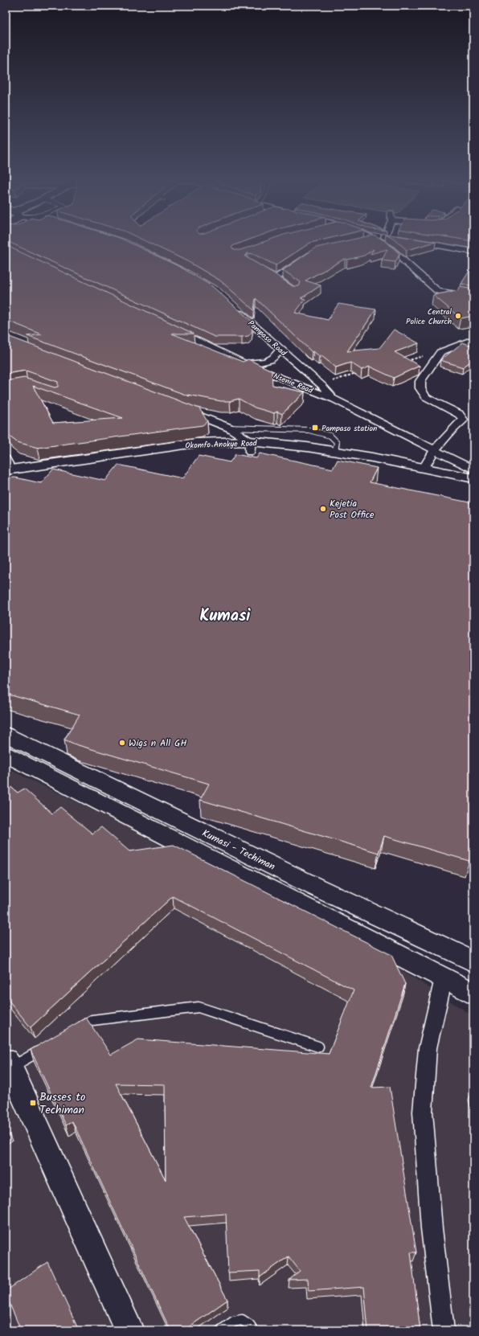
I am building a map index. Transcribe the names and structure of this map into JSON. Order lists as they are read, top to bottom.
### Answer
{
  "streets": {
    "main road": ["Okomfo Anokye Road", "Kumasi - Techiman"],
    "street": ["Pampaso Road", "Nsenie Road"]
  },
  "crossings": [
    ["Pampaso Road", "Nsenie Road"]
  ],
  "districts": ["Kumasi"],
  "places": {
    "other": ["Central Police Church", "Kejetia Post Office", "Wigs n All GH"],
    "transit": ["Pampaso station", "Busses to Techiman"]
  }
}
